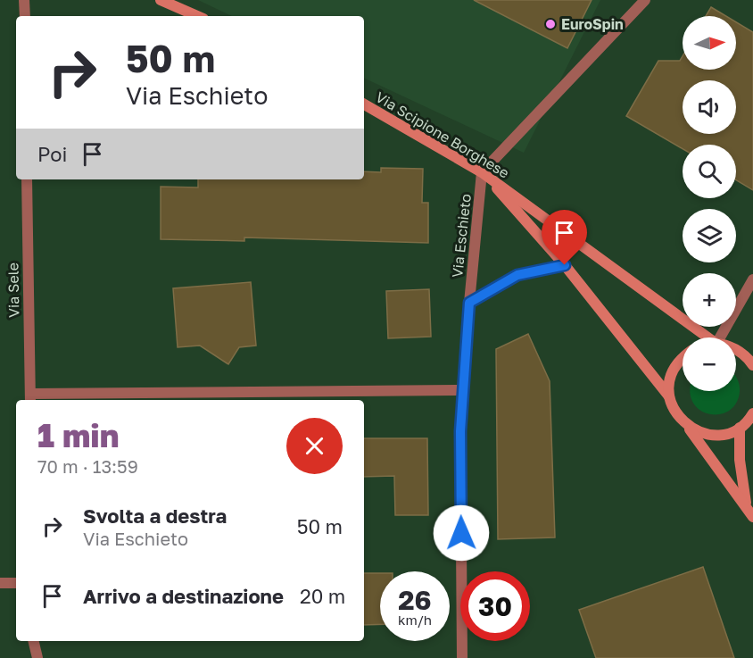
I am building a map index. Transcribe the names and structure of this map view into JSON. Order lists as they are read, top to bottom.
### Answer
{
  "streets": {
    "main road": ["Via Scipione Borghese"],
    "street": ["Via Eschieto", "Via Sele"]
  },
  "crossings": [
    ["Via Scipione Borghese", "Via Eschieto"]
  ],
  "places": ["EuroSpin"],
  "north": "right",
  "page": {
    "map_buttons": ["+", "−"],
    "turn": ["50 m", "Via Eschieto"],
    "then": "Poi",
    "heading": ["1 min", "70 m · 13:59"],
    "list": [
      {
        "name": "Svolta a destra",
        "note": "Via Eschieto",
        "value": "50 m"
      },
      {
        "name": "Arrivo a destinazione",
        "value": "20 m"
      }
    ],
    "speed": "26 km/h",
    "limit": "30"
  }
}
